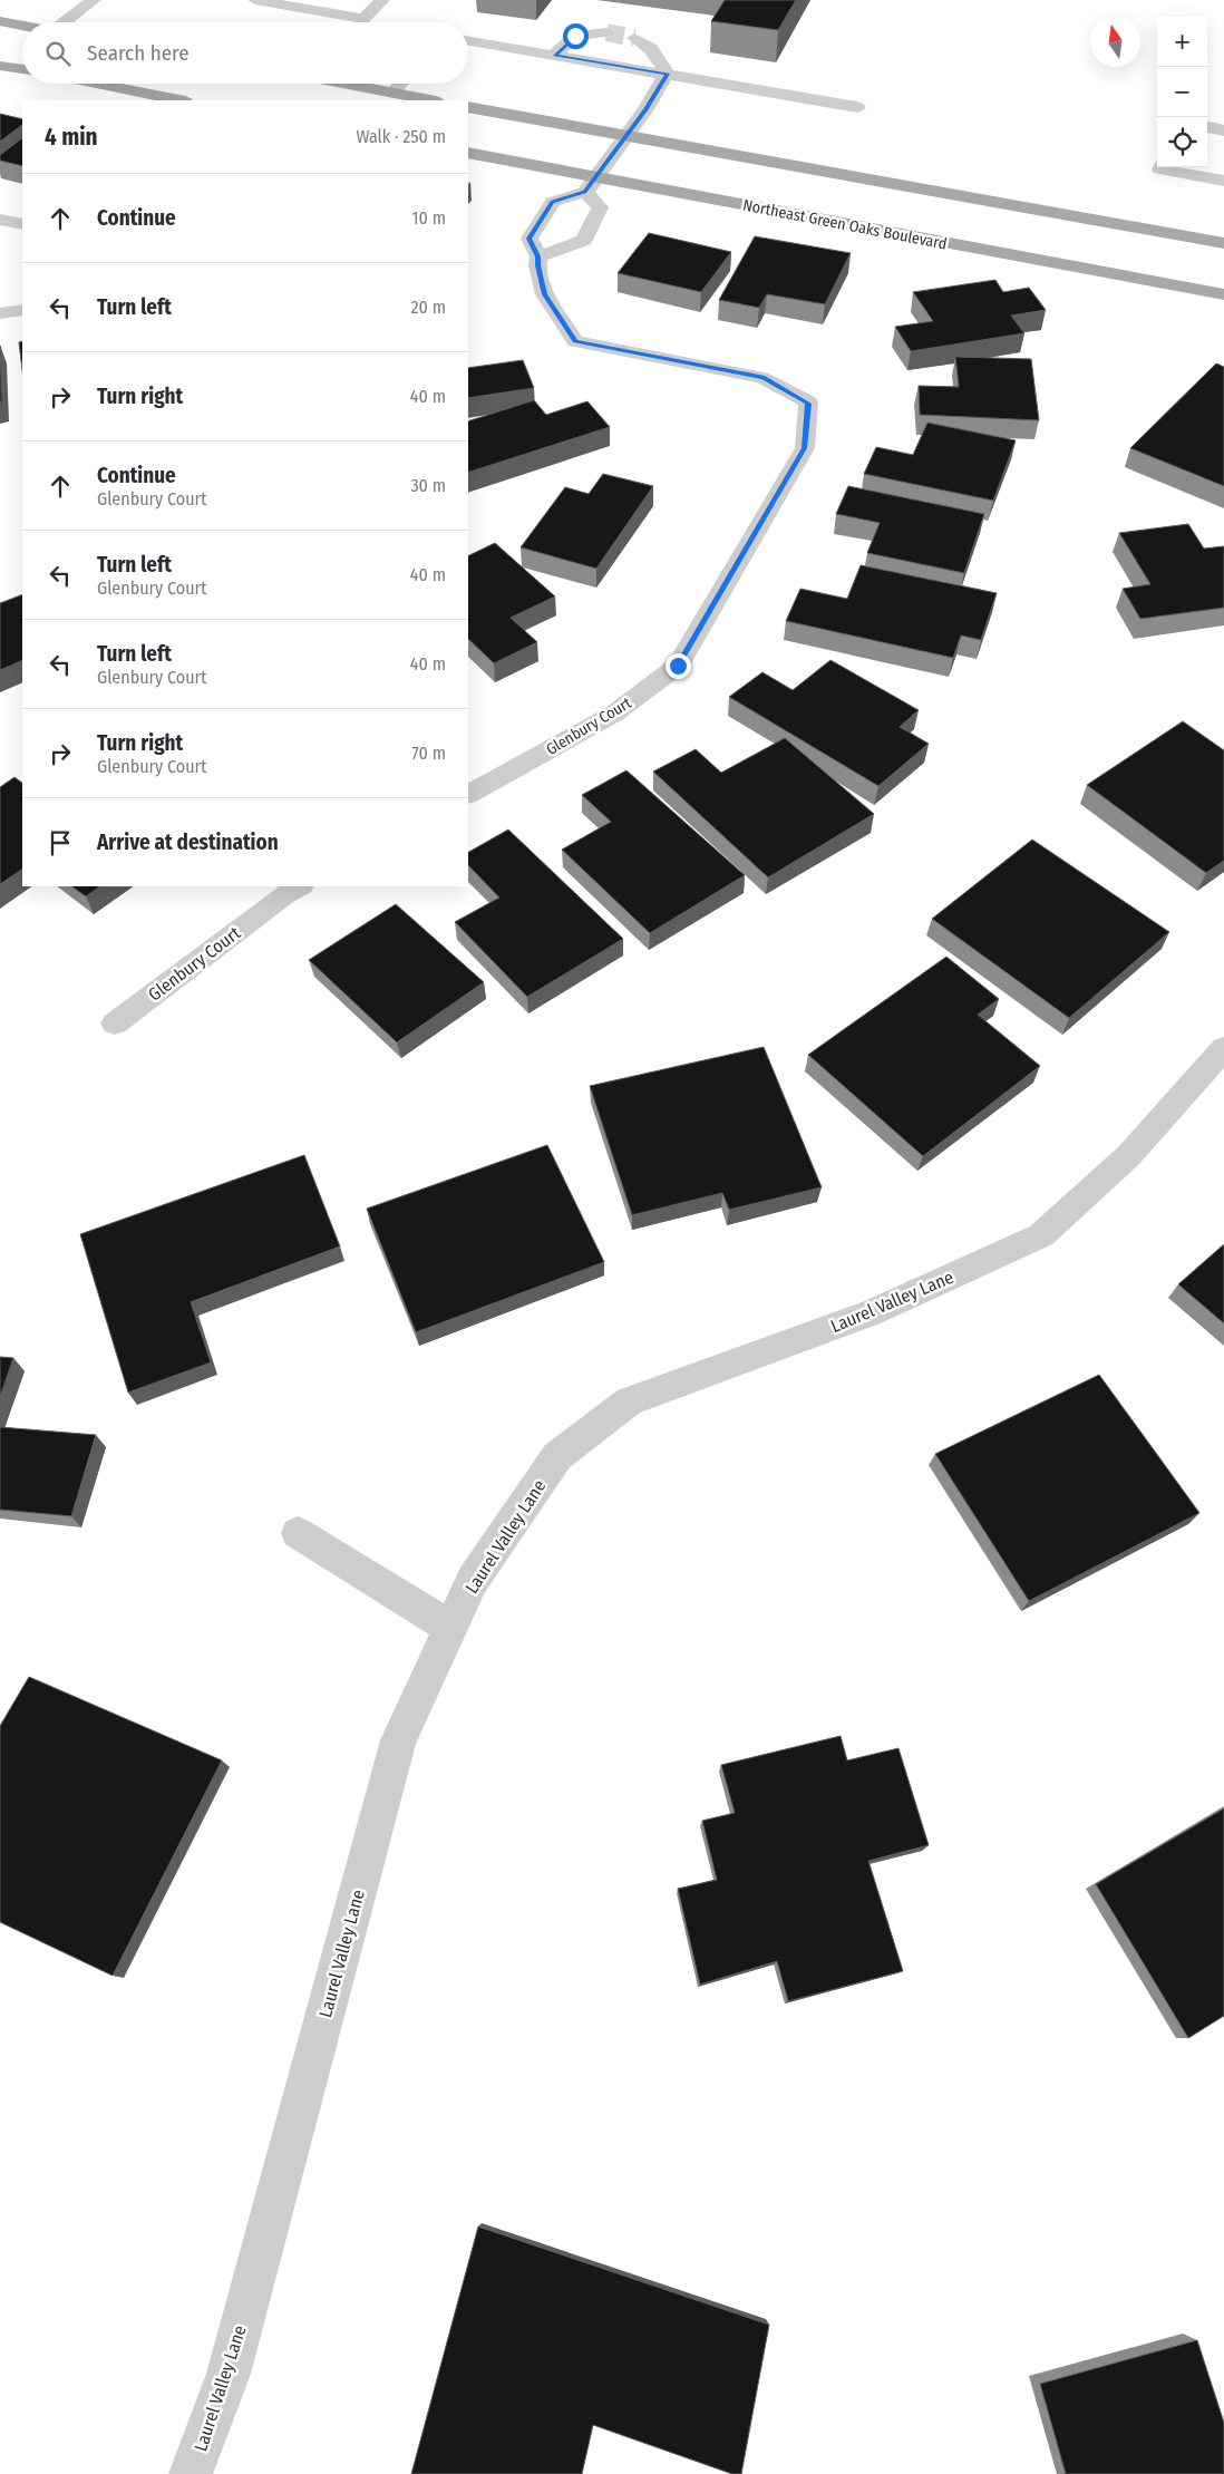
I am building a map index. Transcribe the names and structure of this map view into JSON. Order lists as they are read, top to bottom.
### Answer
{
  "streets": {
    "main road": ["Northeast Green Oaks Boulevard"],
    "street": ["Glenbury Court", "Laurel Valley Lane"]
  },
  "crossings": [
    ["Northeast Green Oaks Boulevard", "Glenbury Court"]
  ],
  "north": "top",
  "page": {
    "map_buttons": ["+", "−"],
    "search": "Search here",
    "heading": ["4 min", "Walk · 250 m"],
    "list": [
      ["Continue", "10 m"],
      ["Turn left", "20 m"],
      ["Turn right", "40 m"],
      ["Continue", "Glenbury Court", "30 m"],
      ["Turn left", "Glenbury Court", "40 m"],
      ["Turn left", "Glenbury Court", "40 m"],
      ["Turn right", "Glenbury Court", "70 m"],
      "Arrive at destination"
    ]
  }
}
